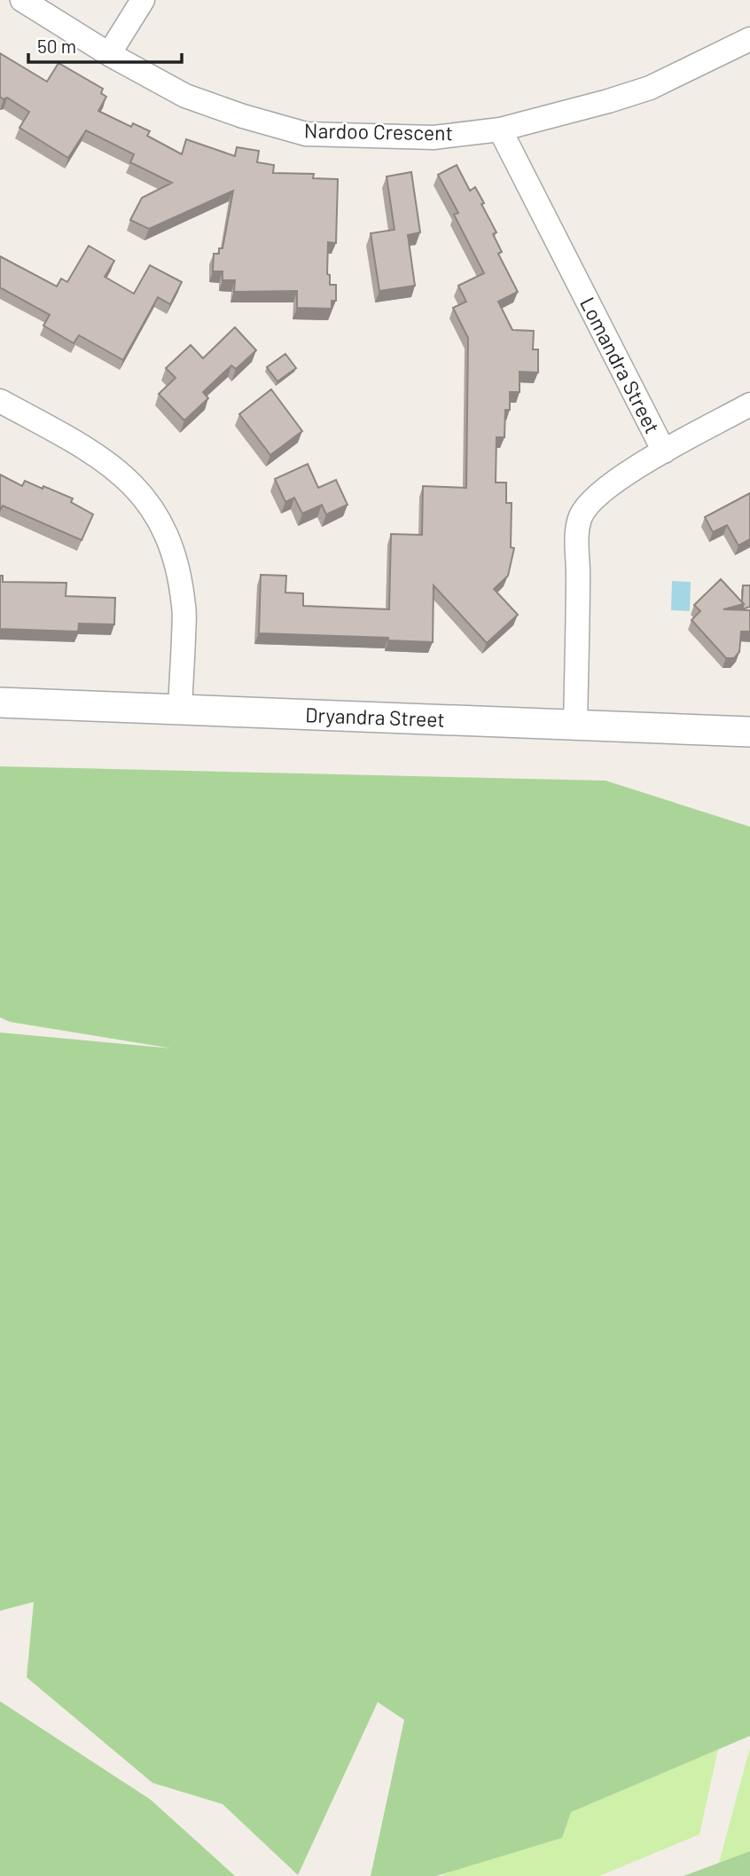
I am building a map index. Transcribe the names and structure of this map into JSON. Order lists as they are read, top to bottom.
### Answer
{
  "streets": {
    "street": ["Nardoo Crescent", "Lomandra Street", "Dryandra Street"]
  },
  "crossings": [
    ["Nardoo Crescent", "Lomandra Street"],
    ["Lomandra Street", "Dryandra Street"]
  ],
  "scale_bar": "50 m"
}
